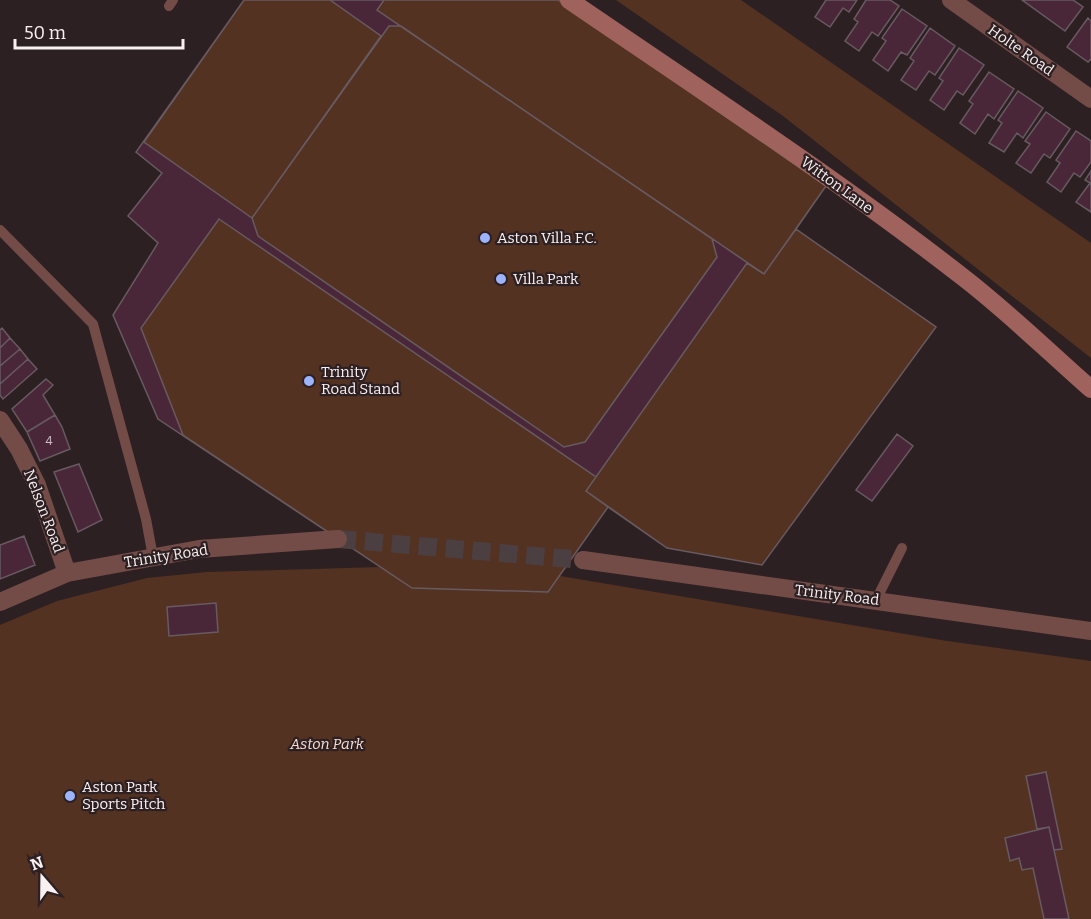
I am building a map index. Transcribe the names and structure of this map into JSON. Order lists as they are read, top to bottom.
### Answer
{
  "streets": {
    "main road": ["Witton Lane"],
    "street": ["Holte Road", "Nelson Road", "Trinity Road"]
  },
  "crossings": [
    ["Nelson Road", "Trinity Road"]
  ],
  "parks": ["Aston Park"],
  "places": [
    "Aston Villa F.C.",
    "Villa Park",
    "Trinity Road Stand",
    "Aston Park Sports Pitch"
  ],
  "house_numbers": ["4"],
  "scale_bar": "50 m",
  "north": "top"
}
